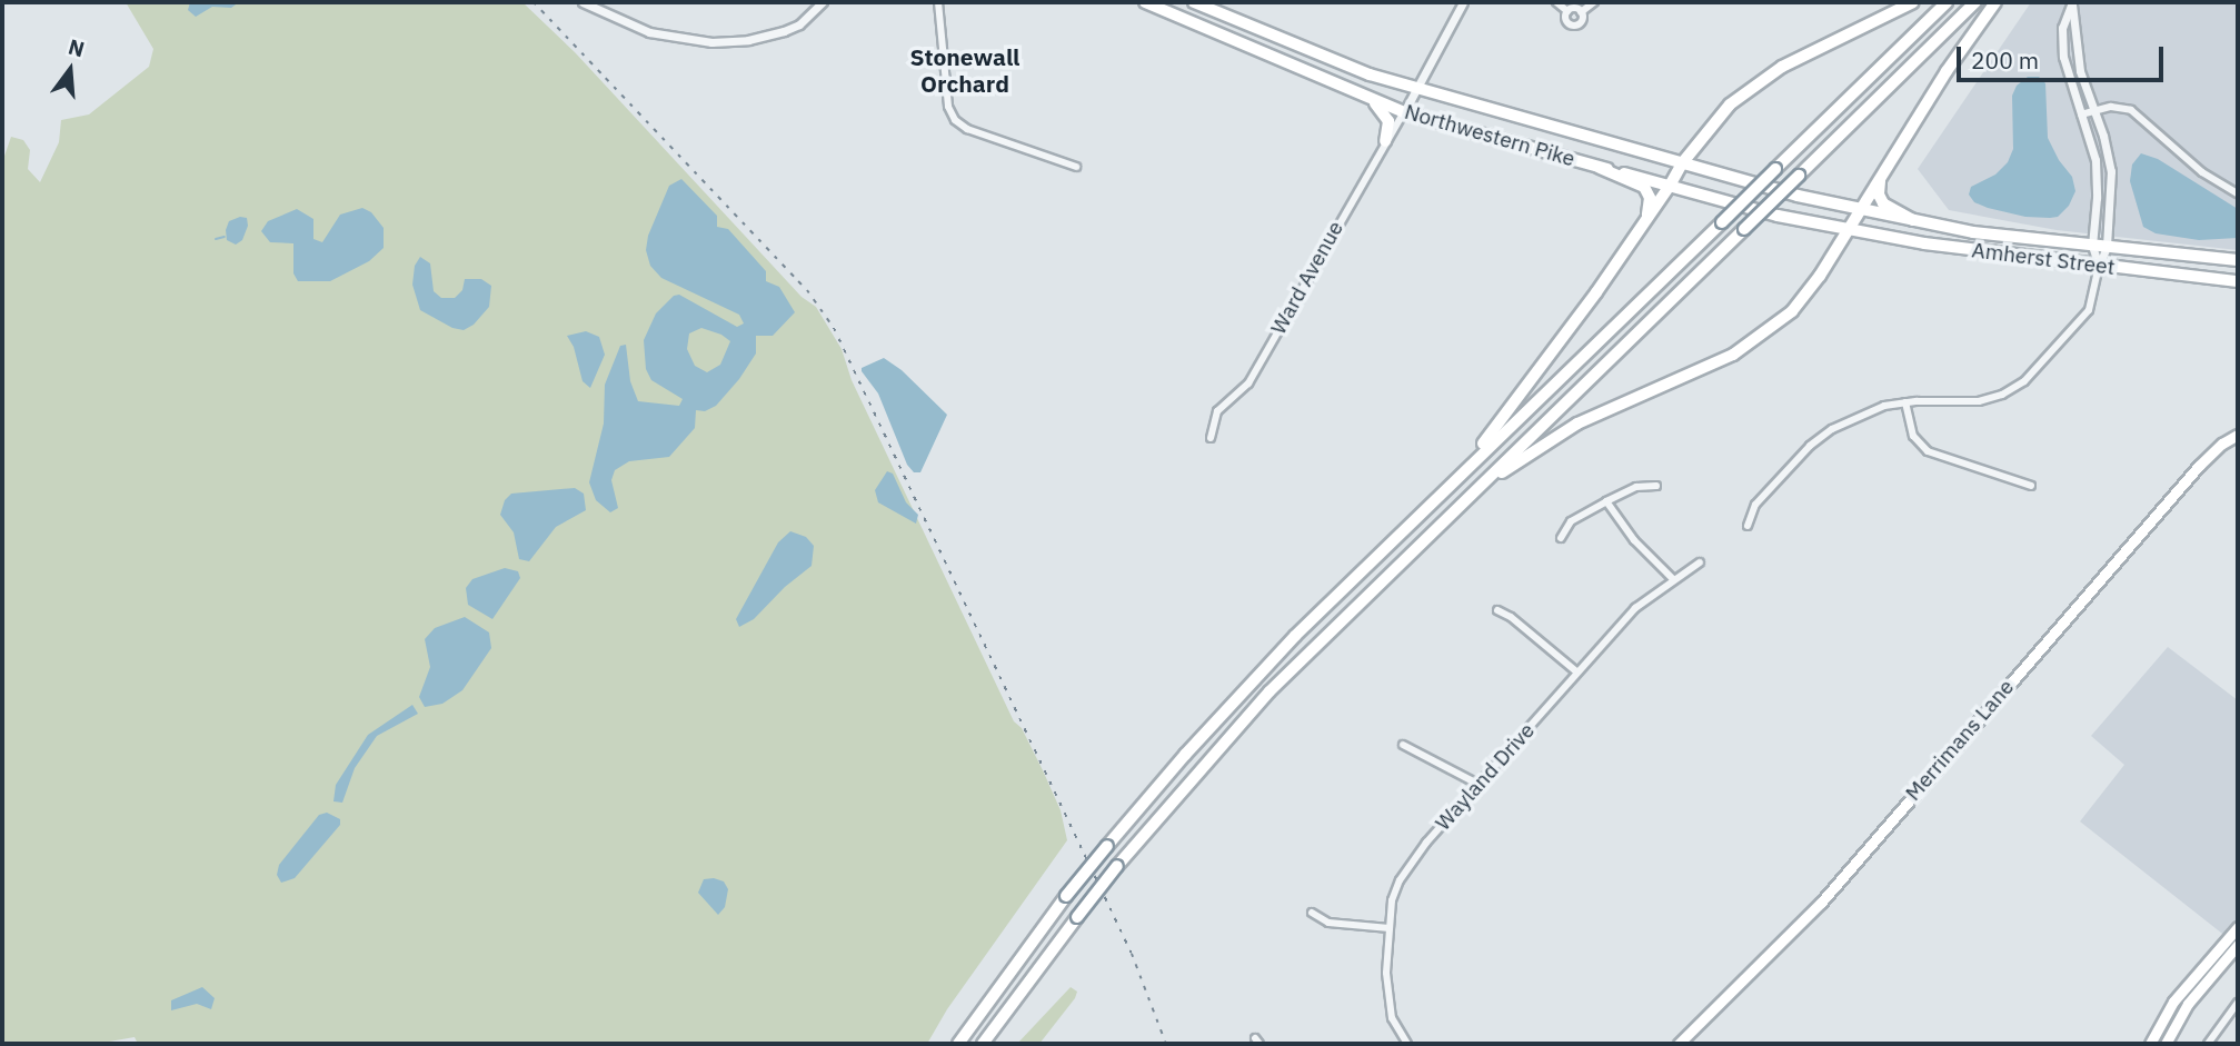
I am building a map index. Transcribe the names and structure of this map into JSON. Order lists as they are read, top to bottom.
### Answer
{
  "streets": {
    "main road": ["Northwestern Pike", "Amherst Street", "Merrimans Lane"],
    "street": ["Ward Avenue", "Wayland Drive"]
  },
  "crossings": [
    ["Northwestern Pike", "Amherst Street"],
    ["Northwestern Pike", "Ward Avenue"]
  ],
  "districts": ["Stonewall Orchard"],
  "scale_bar": "200 m",
  "north": "top"
}
